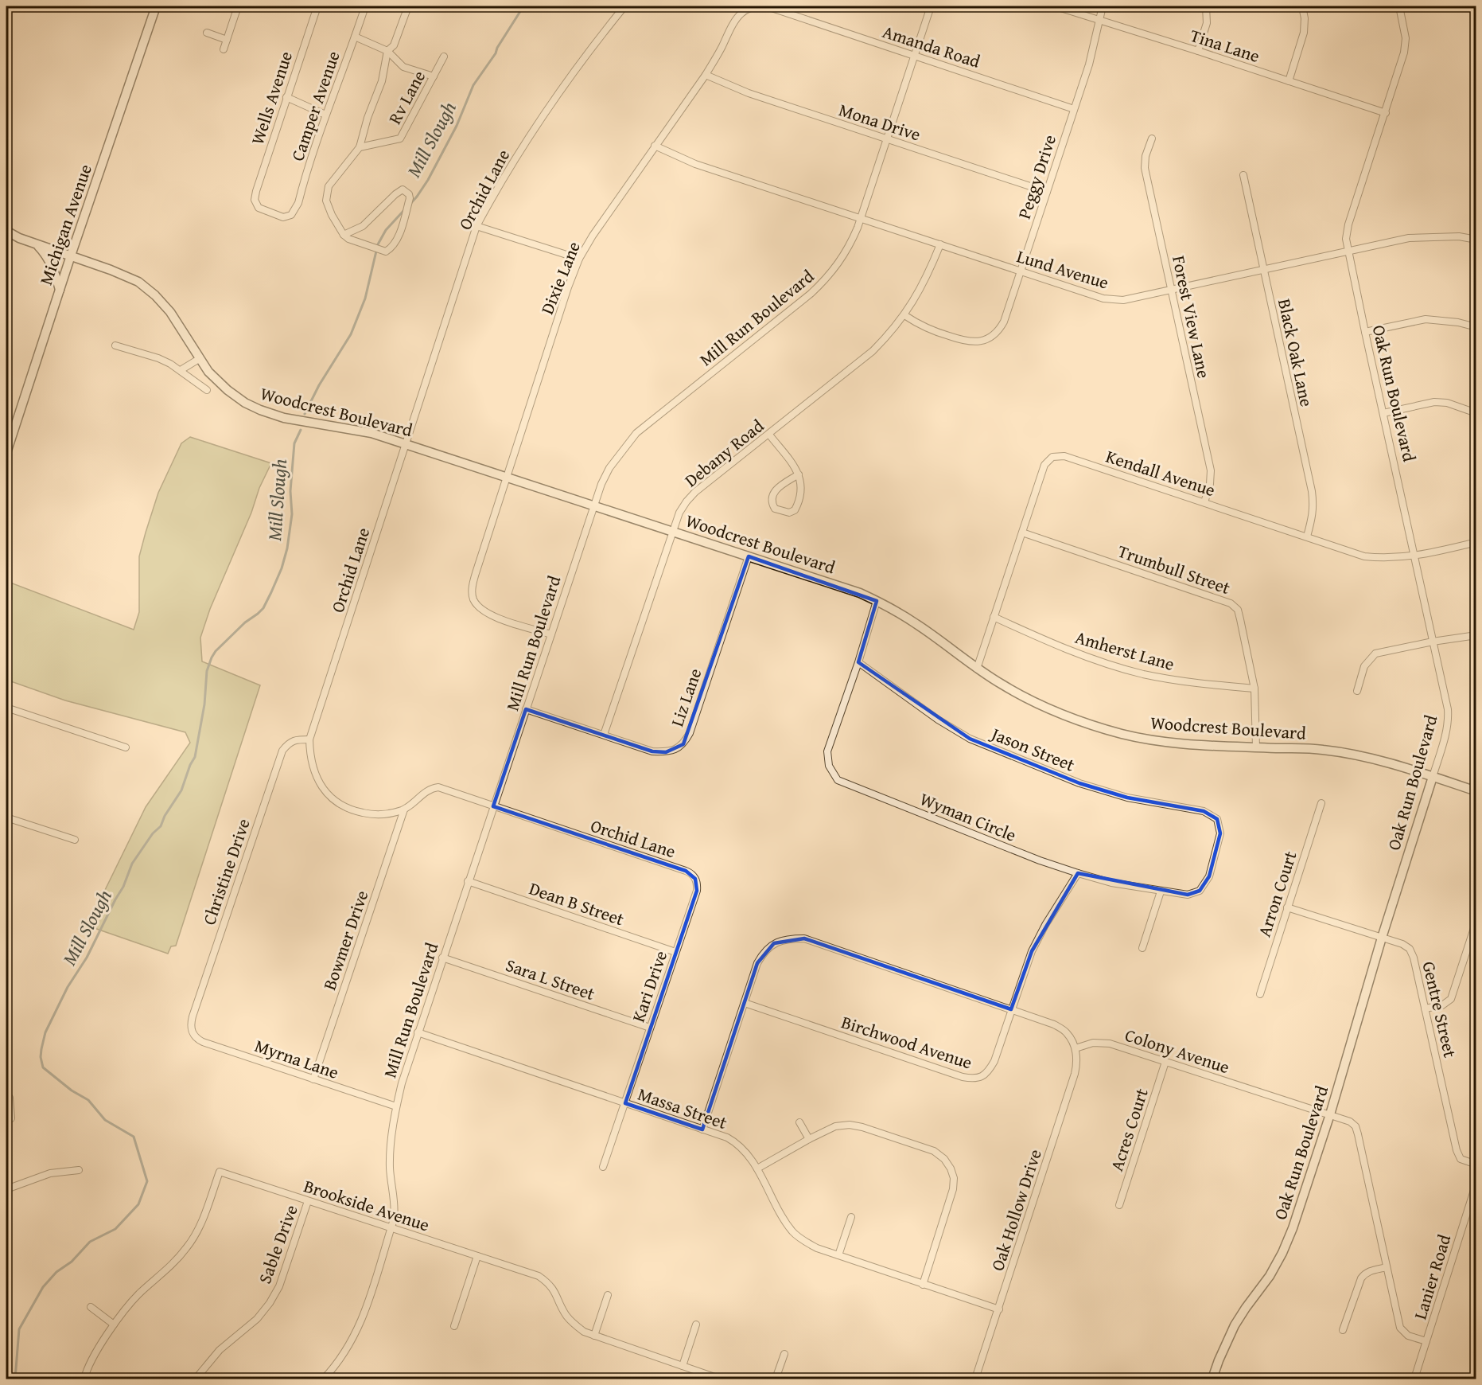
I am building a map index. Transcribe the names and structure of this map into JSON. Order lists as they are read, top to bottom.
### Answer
{
  "streets": {
    "street": [
      "Tina Lane",
      "Amanda Road",
      "Rv Lane",
      "Wells Avenue",
      "Camper Avenue",
      "Mona Drive",
      "Peggy Drive",
      "Orchid Lane",
      "Michigan Avenue",
      "Lund Avenue",
      "Dixie Lane",
      "Forest View Lane",
      "Mill Run Boulevard",
      "Black Oak Lane",
      "Oak Run Boulevard",
      "Woodcrest Boulevard",
      "Debany Road",
      "Kendall Avenue",
      "Trumbull Street",
      "Amherst Lane",
      "Liz Lane",
      "Jason Street",
      "Wyman Circle",
      "Christine Drive",
      "Arron Court",
      "Dean B Street",
      "Bowmer Drive",
      "Sara L Street",
      "Kari Drive",
      "Gentre Street",
      "Birchwood Avenue",
      "Colony Avenue",
      "Myrna Lane",
      "Massa Street",
      "Acres Court",
      "Brookside Avenue",
      "Oak Hollow Drive",
      "Sable Drive",
      "Lanier Road"
    ]
  },
  "crossings": [
    ["Tina Lane", "Peggy Drive"],
    ["Tina Lane", "Oak Run Boulevard"],
    ["Amanda Road", "Peggy Drive"],
    ["Amanda Road", "Dixie Lane"],
    ["Amanda Road", "Mill Run Boulevard"],
    ["Wells Avenue", "Camper Avenue"],
    ["Mona Drive", "Peggy Drive"],
    ["Mona Drive", "Dixie Lane"],
    ["Mona Drive", "Mill Run Boulevard"],
    ["Peggy Drive", "Lund Avenue"],
    ["Peggy Drive", "Debany Road"],
    ["Orchid Lane", "Mill Run Boulevard"],
    ["Orchid Lane", "Woodcrest Boulevard"],
    ["Orchid Lane", "Christine Drive"],
    ["Orchid Lane", "Bowmer Drive"],
    ["Orchid Lane", "Kari Drive"],
    ["Michigan Avenue", "Woodcrest Boulevard"],
    ["Lund Avenue", "Dixie Lane"],
    ["Lund Avenue", "Forest View Lane"],
    ["Lund Avenue", "Mill Run Boulevard"],
    ["Lund Avenue", "Black Oak Lane"],
    ["Lund Avenue", "Oak Run Boulevard"],
    ["Lund Avenue", "Debany Road"],
    ["Dixie Lane", "Mill Run Boulevard"],
    ["Dixie Lane", "Woodcrest Boulevard"],
    ["Forest View Lane", "Kendall Avenue"],
    ["Mill Run Boulevard", "Woodcrest Boulevard"],
    ["Mill Run Boulevard", "Liz Lane"],
    ["Mill Run Boulevard", "Dean B Street"],
    ["Mill Run Boulevard", "Sara L Street"],
    ["Mill Run Boulevard", "Myrna Lane"],
    ["Mill Run Boulevard", "Massa Street"],
    ["Mill Run Boulevard", "Brookside Avenue"],
    ["Black Oak Lane", "Kendall Avenue"],
    ["Oak Run Boulevard", "Woodcrest Boulevard"],
    ["Oak Run Boulevard", "Kendall Avenue"],
    ["Oak Run Boulevard", "Gentre Street"],
    ["Oak Run Boulevard", "Colony Avenue"],
    ["Woodcrest Boulevard", "Debany Road"],
    ["Woodcrest Boulevard", "Kendall Avenue"],
    ["Woodcrest Boulevard", "Trumbull Street"],
    ["Woodcrest Boulevard", "Liz Lane"],
    ["Woodcrest Boulevard", "Wyman Circle"],
    ["Debany Road", "Liz Lane"],
    ["Kendall Avenue", "Trumbull Street"],
    ["Kendall Avenue", "Amherst Lane"],
    ["Trumbull Street", "Amherst Lane"],
    ["Jason Street", "Wyman Circle"],
    ["Wyman Circle", "Birchwood Avenue"],
    ["Christine Drive", "Myrna Lane"],
    ["Arron Court", "Gentre Street"],
    ["Dean B Street", "Kari Drive"],
    ["Bowmer Drive", "Myrna Lane"],
    ["Sara L Street", "Kari Drive"],
    ["Kari Drive", "Massa Street"],
    ["Colony Avenue", "Acres Court"],
    ["Colony Avenue", "Oak Hollow Drive"],
    ["Colony Avenue", "Lanier Road"],
    ["Massa Street", "Oak Hollow Drive"],
    ["Brookside Avenue", "Sable Drive"]
  ],
  "water": ["Mill Slough"]
}
